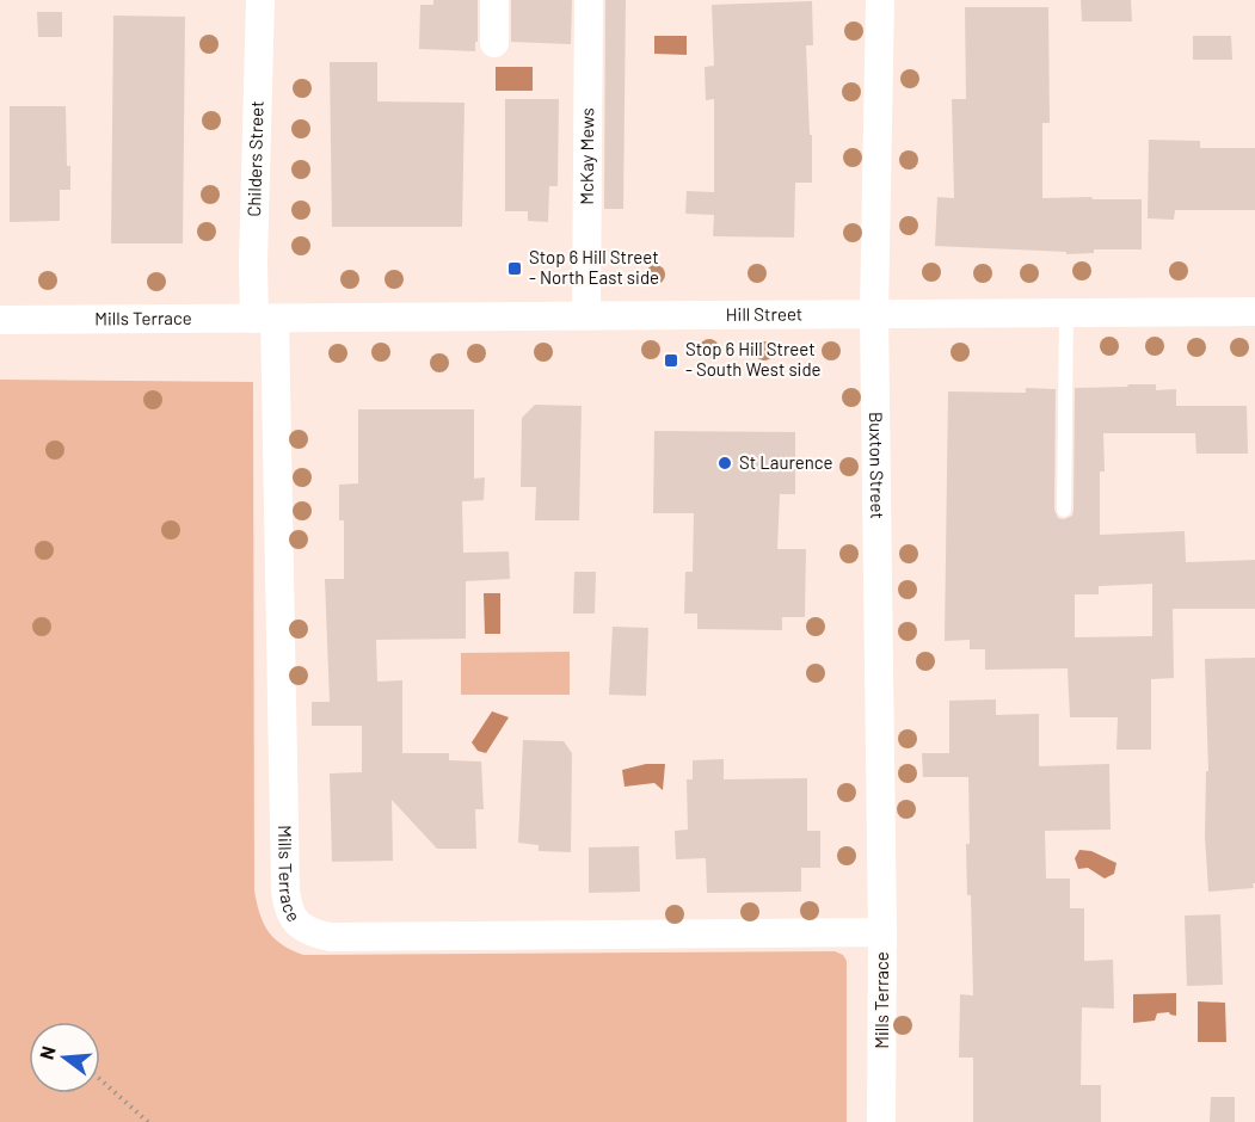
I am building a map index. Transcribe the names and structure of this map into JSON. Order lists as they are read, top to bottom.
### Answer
{
  "streets": {
    "street": [
      "McKay Mews",
      "Childers Street",
      "Hill Street",
      "Mills Terrace",
      "Buxton Street"
    ]
  },
  "crossings": [
    ["McKay Mews", "Hill Street"],
    ["Childers Street", "Hill Street"],
    ["Childers Street", "Mills Terrace"],
    ["Hill Street", "Mills Terrace"],
    ["Hill Street", "Buxton Street"],
    ["Mills Terrace", "Buxton Street"]
  ],
  "places": {
    "transit": ["Stop 6 Hill Street - North East side", "Stop 6 Hill Street - South West side"],
    "other": ["St Laurence"]
  },
  "north": "left"
}
